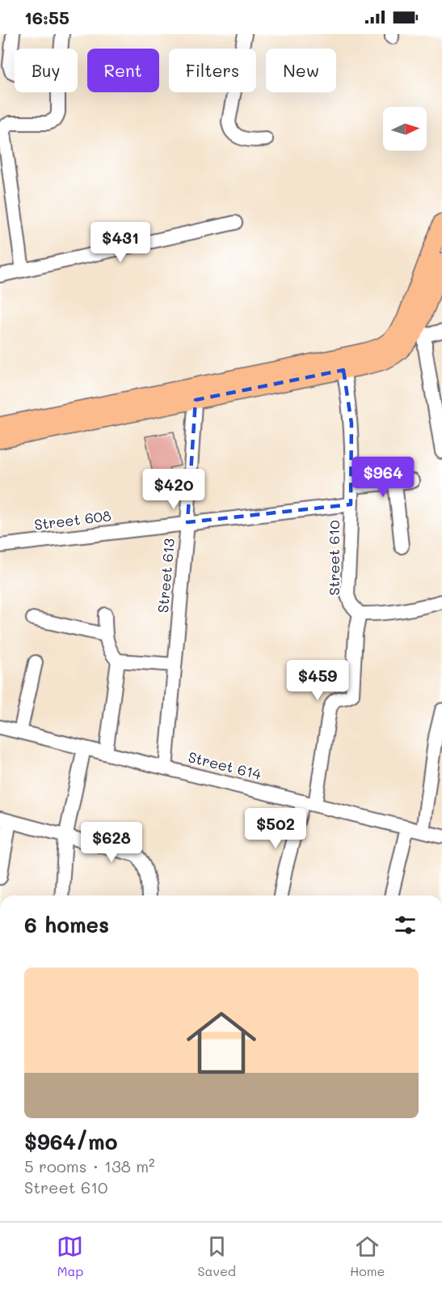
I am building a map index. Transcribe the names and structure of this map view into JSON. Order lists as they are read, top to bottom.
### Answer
{
  "streets": {
    "street": [
      "Street 608",
      "Street 610",
      "Street 613",
      "Street 614"
    ]
  },
  "crossings": [
    ["Street 608", "Street 610"],
    ["Street 608", "Street 613"],
    ["Street 613", "Street 614"]
  ],
  "north": "right",
  "page": {
    "status": "16:55",
    "chip": [
      "Buy",
      "Rent",
      "Filters",
      "New"
    ],
    "price": [
      "$431",
      "$964",
      "$420",
      "$459",
      "$502",
      "$628"
    ],
    "heading": "6 homes",
    "list": [
      {
        "name": "$964/mo",
        "note": "5 rooms · 138 m² · Street 610"
      }
    ],
    "tabs": ["Map", "Saved", "Home"]
  }
}
